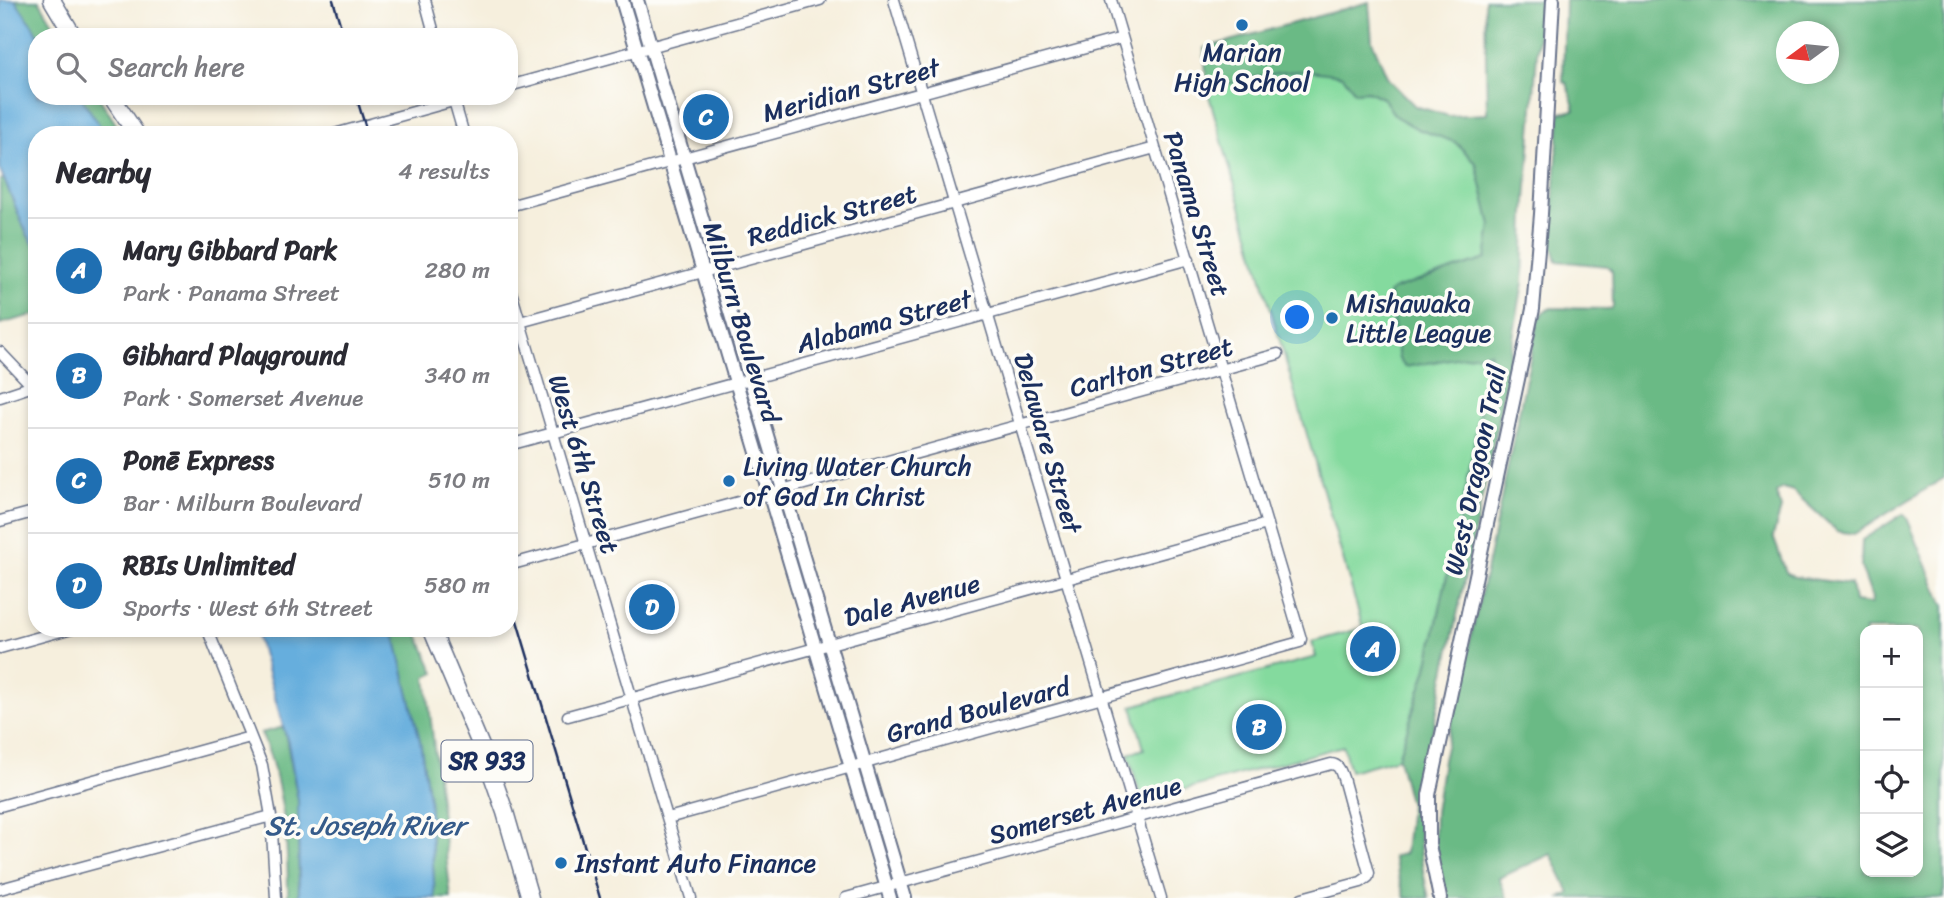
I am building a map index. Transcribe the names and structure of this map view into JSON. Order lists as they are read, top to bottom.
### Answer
{
  "streets": {
    "main road": ["SR 933"],
    "street": [
      "Meridian Street",
      "Panama Street",
      "Reddick Street",
      "Alabama Street",
      "Milburn Boulevard",
      "Carlton Street",
      "Delaware Street",
      "West 6th Street",
      "West Dragoon Trail",
      "Dale Avenue",
      "Grand Boulevard",
      "Somerset Avenue"
    ]
  },
  "crossings": [
    ["Meridian Street", "Panama Street"],
    ["Meridian Street", "Milburn Boulevard"],
    ["Meridian Street", "Delaware Street"],
    ["Panama Street", "Reddick Street"],
    ["Panama Street", "Alabama Street"],
    ["Panama Street", "Carlton Street"],
    ["Panama Street", "Dale Avenue"],
    ["Panama Street", "Grand Boulevard"],
    ["Reddick Street", "Milburn Boulevard"],
    ["Reddick Street", "Delaware Street"],
    ["Reddick Street", "West 6th Street"],
    ["Alabama Street", "Milburn Boulevard"],
    ["Alabama Street", "Delaware Street"],
    ["Alabama Street", "West 6th Street"],
    ["Milburn Boulevard", "Carlton Street"],
    ["Milburn Boulevard", "Dale Avenue"],
    ["Milburn Boulevard", "Grand Boulevard"],
    ["Milburn Boulevard", "Somerset Avenue"],
    ["Carlton Street", "Delaware Street"],
    ["Carlton Street", "West 6th Street"],
    ["Delaware Street", "Dale Avenue"],
    ["Delaware Street", "Grand Boulevard"],
    ["Delaware Street", "Somerset Avenue"],
    ["West 6th Street", "Dale Avenue"],
    ["West 6th Street", "Grand Boulevard"]
  ],
  "water": ["St. Joseph River"],
  "places": [
    "Marian High School",
    "Mishawaka Little League",
    "Living Water Church of God In Christ",
    "Instant Auto Finance"
  ],
  "north": "left",
  "page": {
    "search": "Search here",
    "pins": [
      "C",
      "D",
      "A",
      "B"
    ],
    "heading": ["Nearby", "4 results"],
    "list": [
      {
        "mark": "A",
        "name": "Mary Gibbard Park",
        "note": "Park · Panama Street",
        "value": "280 m"
      },
      {
        "mark": "B",
        "name": "Gibhard Playground",
        "note": "Park · Somerset Avenue",
        "value": "340 m"
      },
      {
        "mark": "C",
        "name": "Ponē Express",
        "note": "Bar · Milburn Boulevard",
        "value": "510 m"
      },
      {
        "mark": "D",
        "name": "RBIs Unlimited",
        "note": "Sports · West 6th Street",
        "value": "580 m"
      }
    ],
    "map_buttons": ["+", "−"]
  }
}
